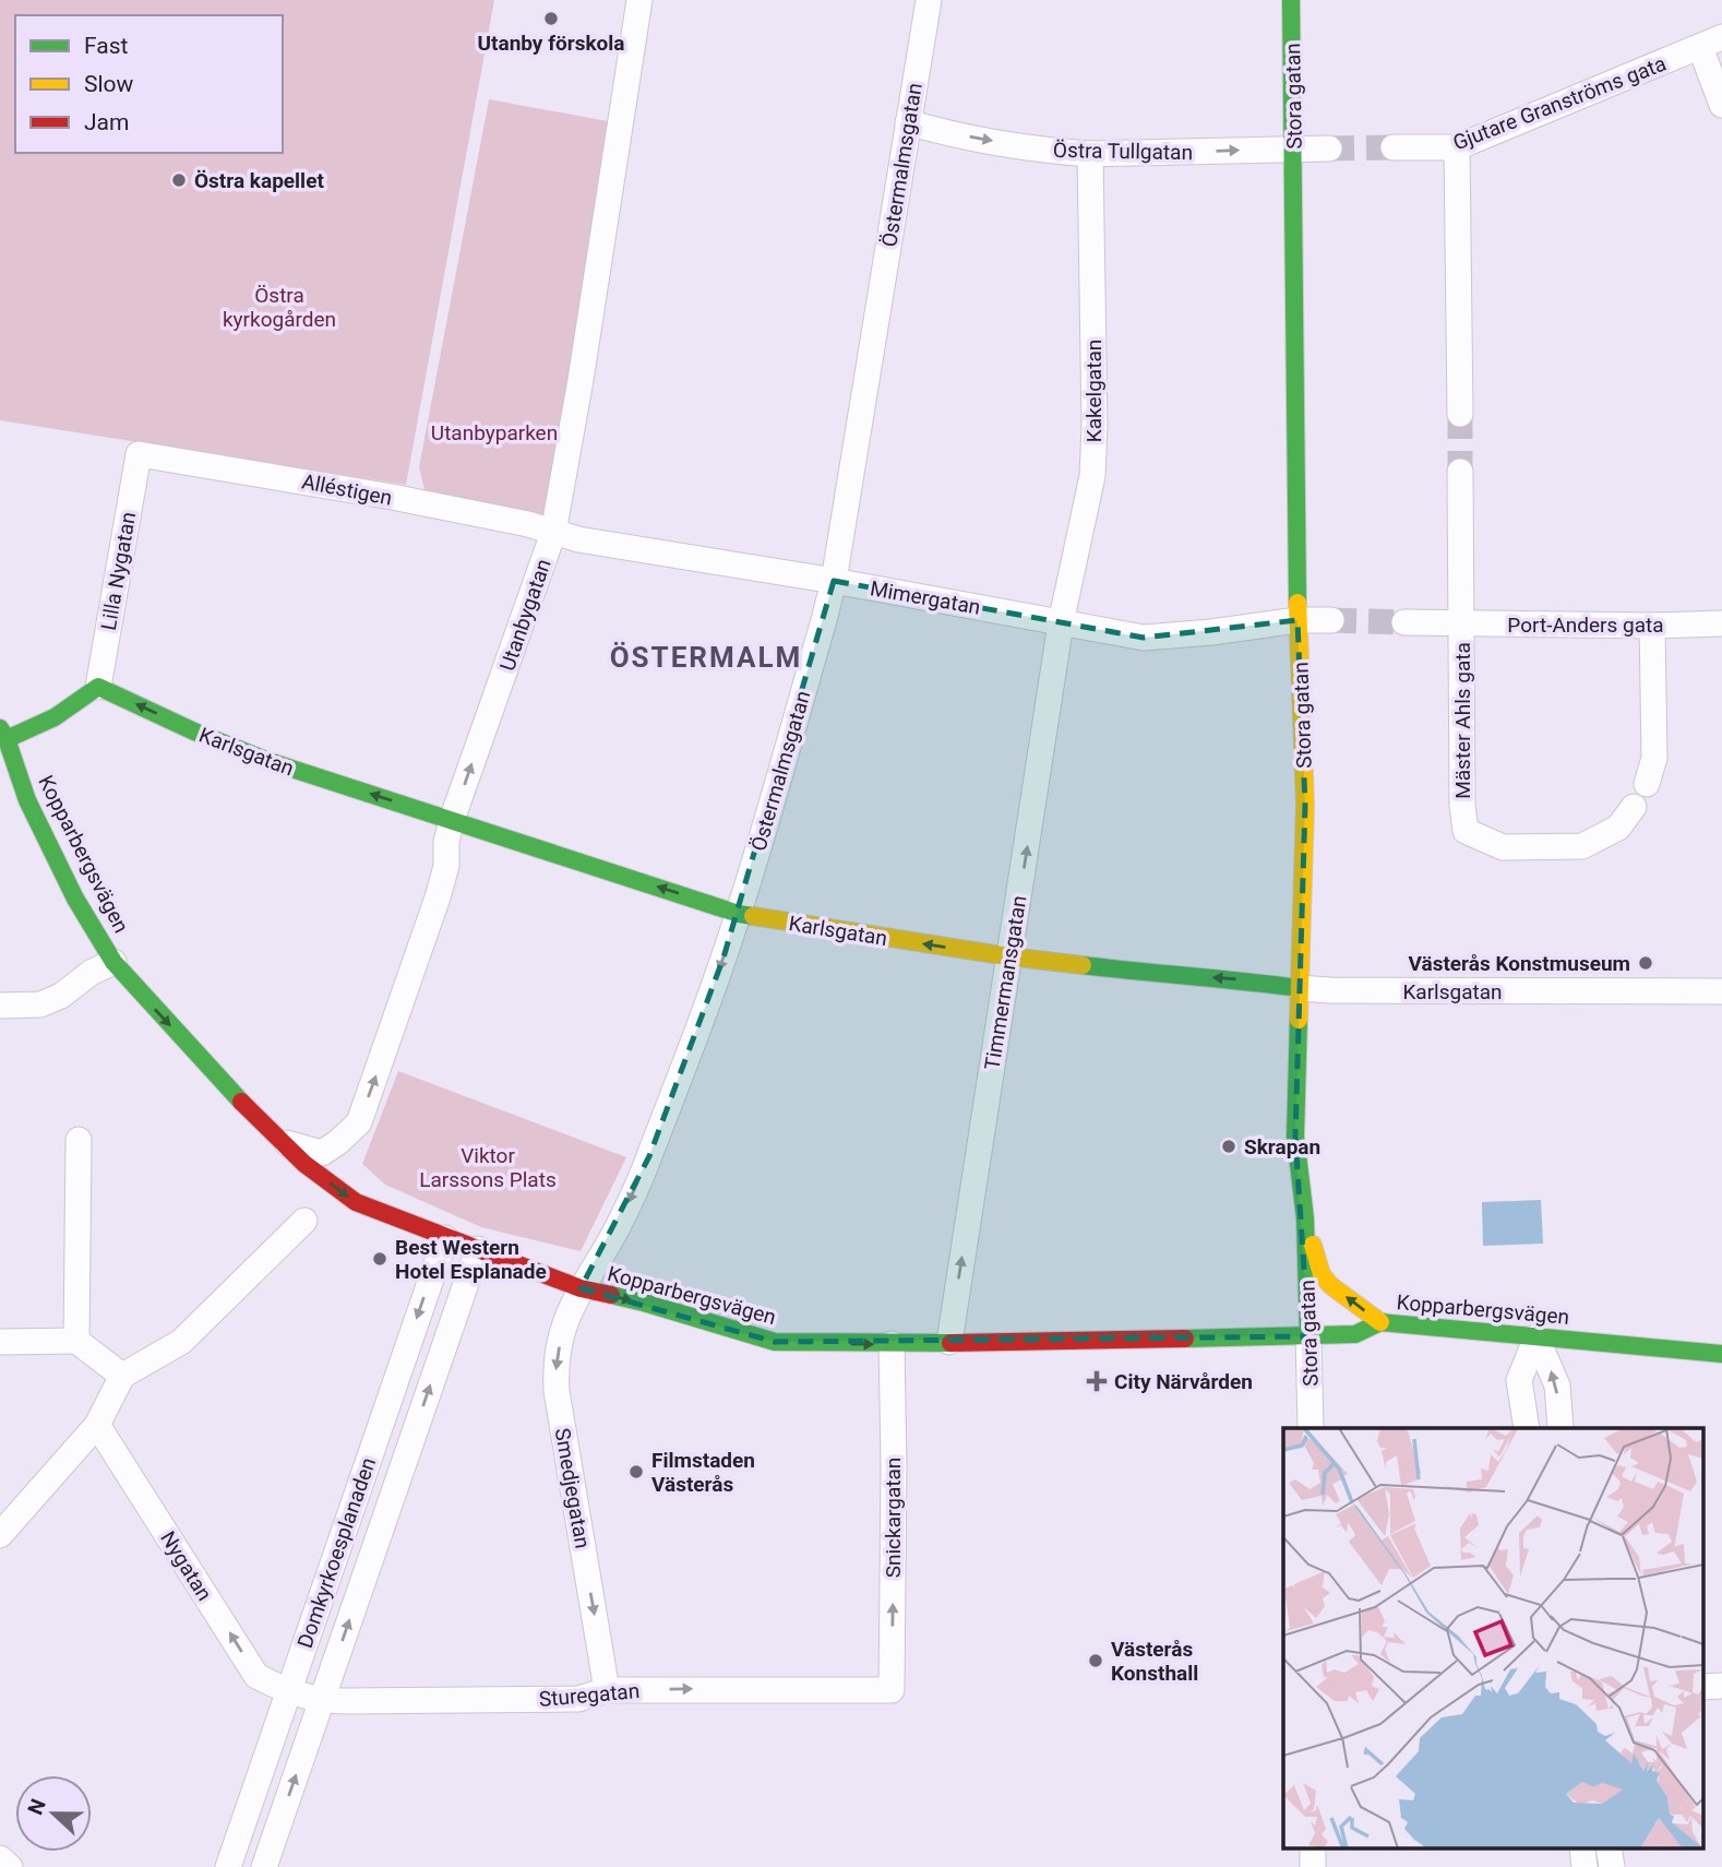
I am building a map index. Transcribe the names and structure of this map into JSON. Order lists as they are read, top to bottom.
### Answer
{
  "streets": {
    "street": [
      "Stora gatan",
      "Gjutare Granströms gata",
      "Östra Tullgatan",
      "Östermalmsgatan",
      "Kakelgatan",
      "Alléstigen",
      "Lilla Nygatan",
      "Mimergatan",
      "Utanbygatan",
      "Port-Anders gata",
      "Mäster Ahls gata",
      "Karlsgatan",
      "Kopparbergsvägen",
      "Timmermansgatan",
      "Smedjegatan",
      "Snickargatan",
      "Domkyrkoesplanaden",
      "Nygatan",
      "Sturegatan"
    ]
  },
  "crossings": [
    ["Stora gatan", "Östra Tullgatan"],
    ["Stora gatan", "Mimergatan"],
    ["Stora gatan", "Karlsgatan"],
    ["Stora gatan", "Kopparbergsvägen"],
    ["Östra Tullgatan", "Östermalmsgatan"],
    ["Östra Tullgatan", "Kakelgatan"],
    ["Östermalmsgatan", "Mimergatan"],
    ["Östermalmsgatan", "Karlsgatan"],
    ["Östermalmsgatan", "Kopparbergsvägen"],
    ["Östermalmsgatan", "Smedjegatan"],
    ["Kakelgatan", "Mimergatan"],
    ["Kakelgatan", "Timmermansgatan"],
    ["Alléstigen", "Lilla Nygatan"],
    ["Alléstigen", "Mimergatan"],
    ["Alléstigen", "Utanbygatan"],
    ["Lilla Nygatan", "Karlsgatan"],
    ["Mimergatan", "Utanbygatan"],
    ["Mimergatan", "Timmermansgatan"],
    ["Utanbygatan", "Karlsgatan"],
    ["Utanbygatan", "Kopparbergsvägen"],
    ["Port-Anders gata", "Mäster Ahls gata"],
    ["Karlsgatan", "Timmermansgatan"],
    ["Kopparbergsvägen", "Timmermansgatan"],
    ["Kopparbergsvägen", "Smedjegatan"],
    ["Kopparbergsvägen", "Snickargatan"],
    ["Kopparbergsvägen", "Domkyrkoesplanaden"],
    ["Smedjegatan", "Sturegatan"],
    ["Snickargatan", "Sturegatan"],
    ["Domkyrkoesplanaden", "Nygatan"],
    ["Domkyrkoesplanaden", "Sturegatan"],
    ["Nygatan", "Sturegatan"]
  ],
  "one_way": [
    "Östra Tullgatan",
    "Utanbygatan",
    "Karlsgatan",
    "Kopparbergsvägen",
    "Timmermansgatan",
    "Smedjegatan",
    "Snickargatan",
    "Nygatan",
    "Sturegatan"
  ],
  "districts": ["ÖSTERMALM"],
  "parks": ["Östra kyrkogården", "Utanbyparken", "Viktor Larssons Plats"],
  "places": {
    "other": [
      "Utanby förskola",
      "Östra kapellet",
      "Västerås Konstmuseum",
      "Skrapan",
      "Best Western Hotel Esplanade",
      "Filmstaden Västerås",
      "Västerås Konsthall"
    ],
    "health": ["City Närvården"]
  },
  "legend": ["Fast", "Slow", "Jam"],
  "north": "left"
}
